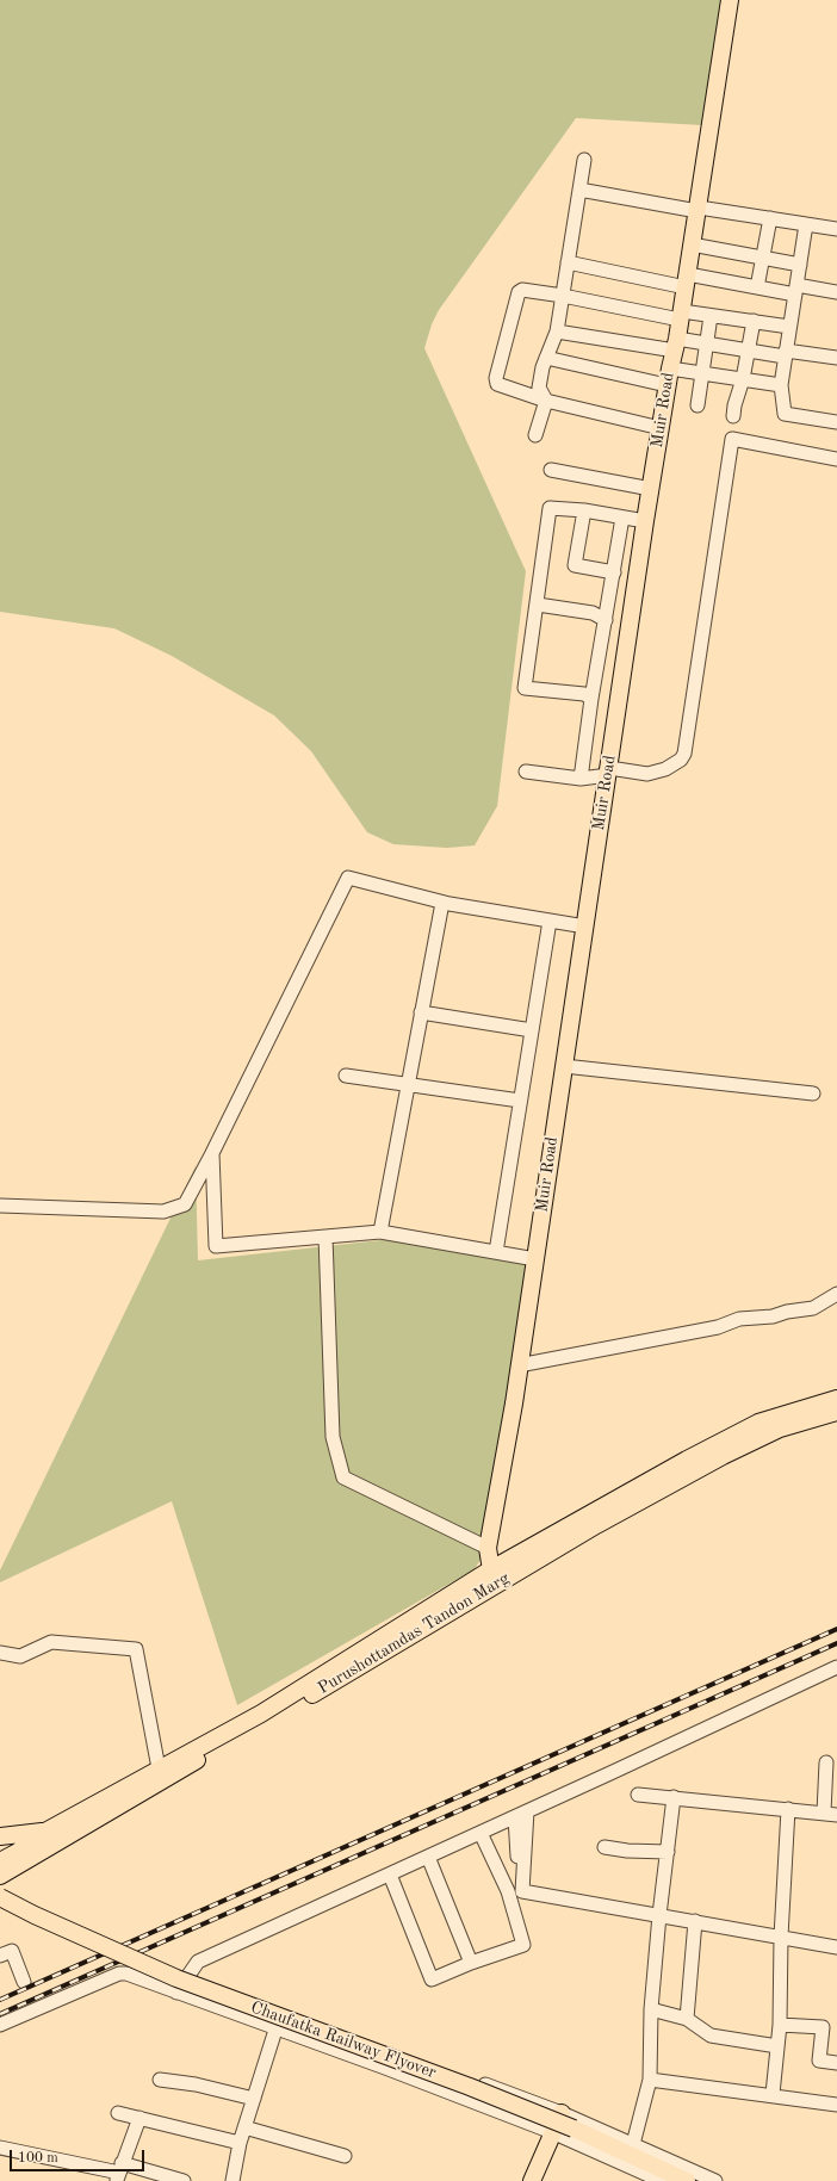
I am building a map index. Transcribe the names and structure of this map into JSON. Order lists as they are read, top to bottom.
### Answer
{
  "streets": {
    "main road": ["Muir Road", "Purushottamdas Tandon Marg", "Chaufatka Railway Flyover"]
  },
  "crossings": [
    ["Muir Road", "Purushottamdas Tandon Marg"]
  ],
  "scale_bar": "100 m"
}
